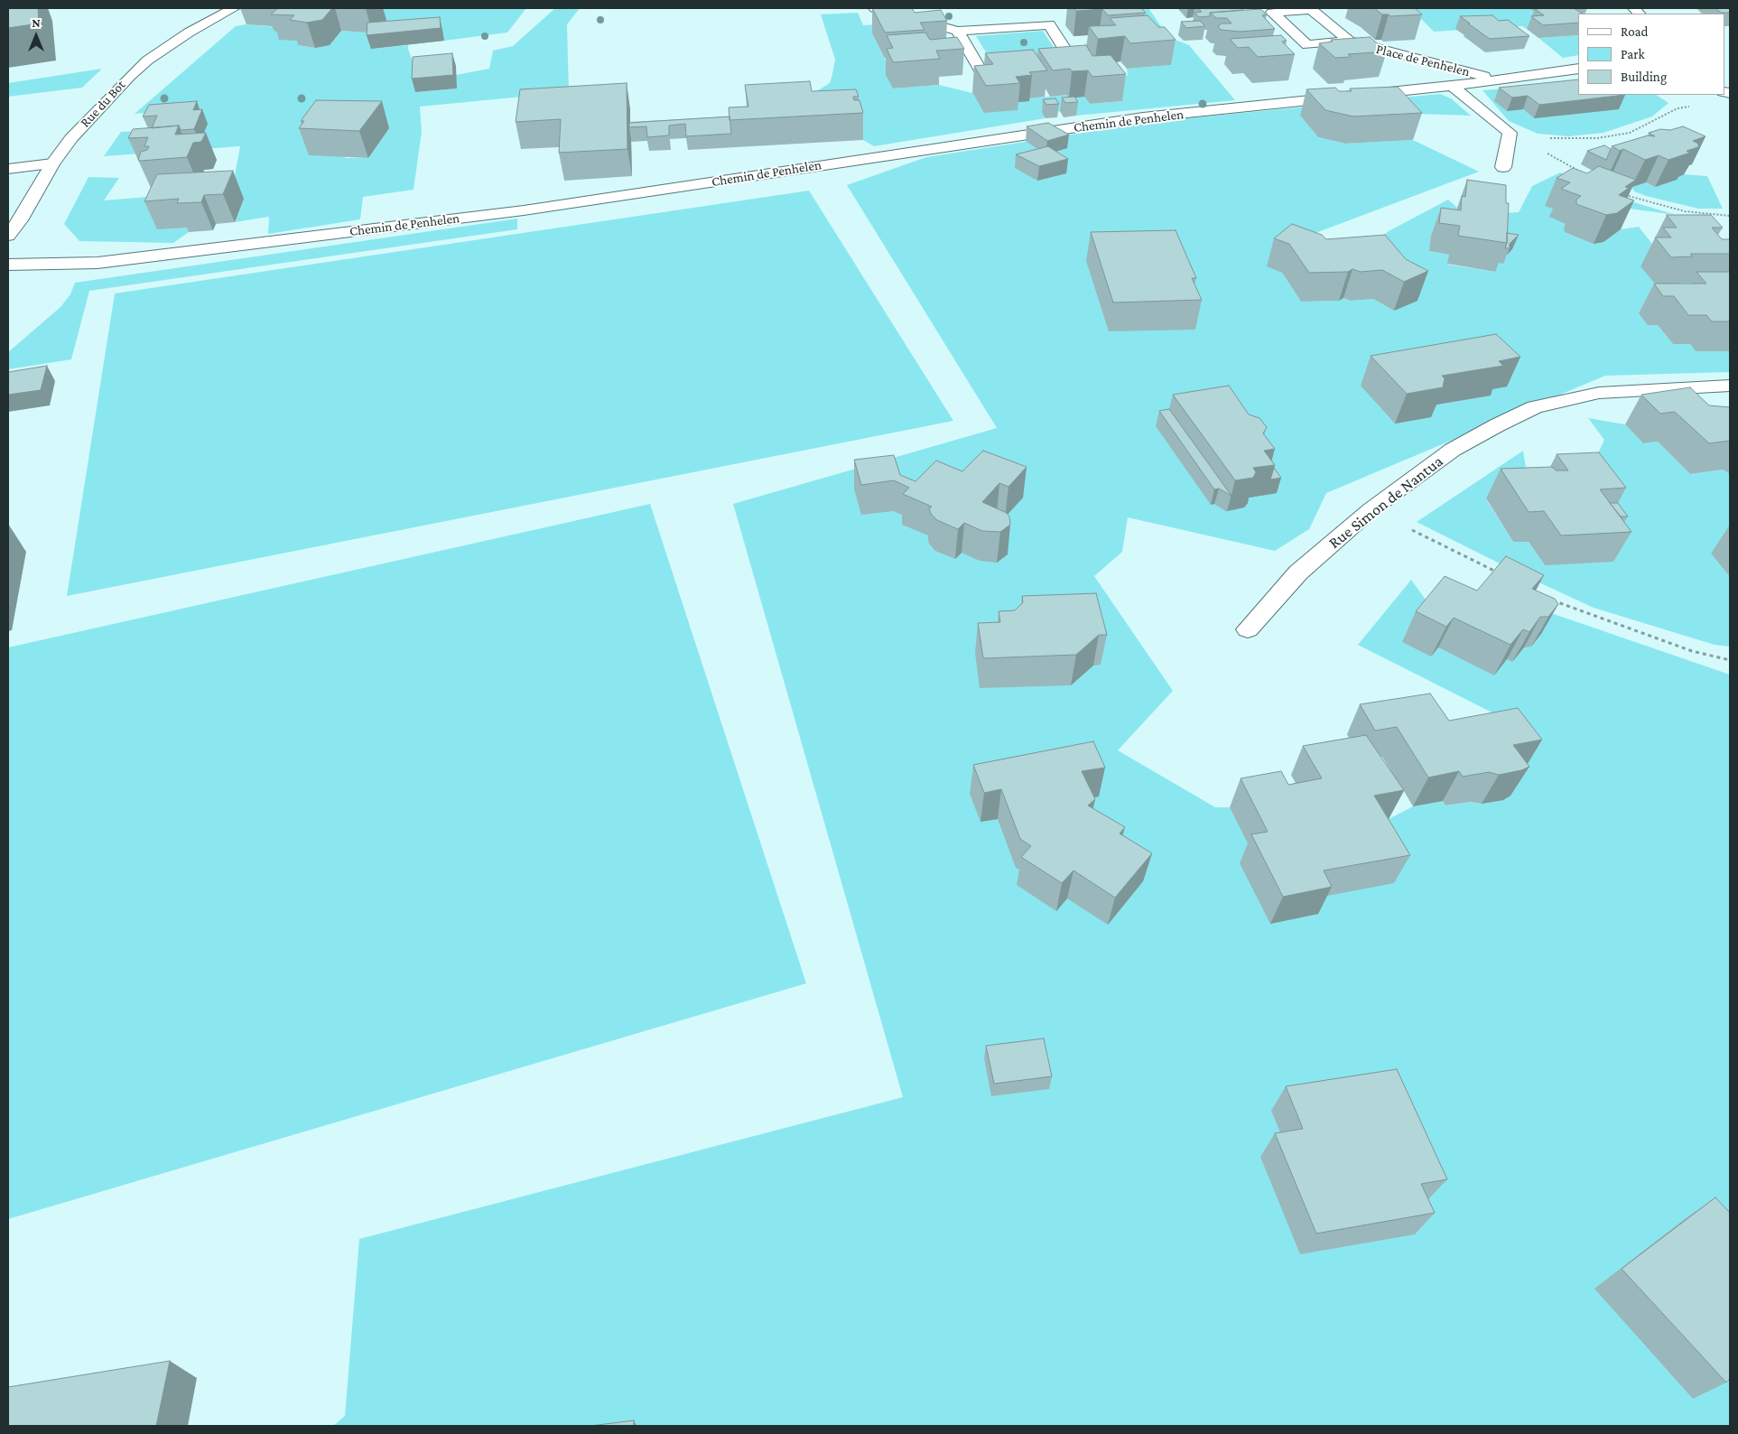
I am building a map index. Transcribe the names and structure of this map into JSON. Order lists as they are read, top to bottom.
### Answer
{
  "streets": {
    "street": [
      "Place de Penhelen",
      "Rue du Bot",
      "Chemin de Penhelen",
      "Rue Simon de Nantua"
    ]
  },
  "crossings": [
    ["Place de Penhelen", "Chemin de Penhelen"]
  ],
  "legend": ["Road", "Park", "Building"],
  "north": "top"
}
